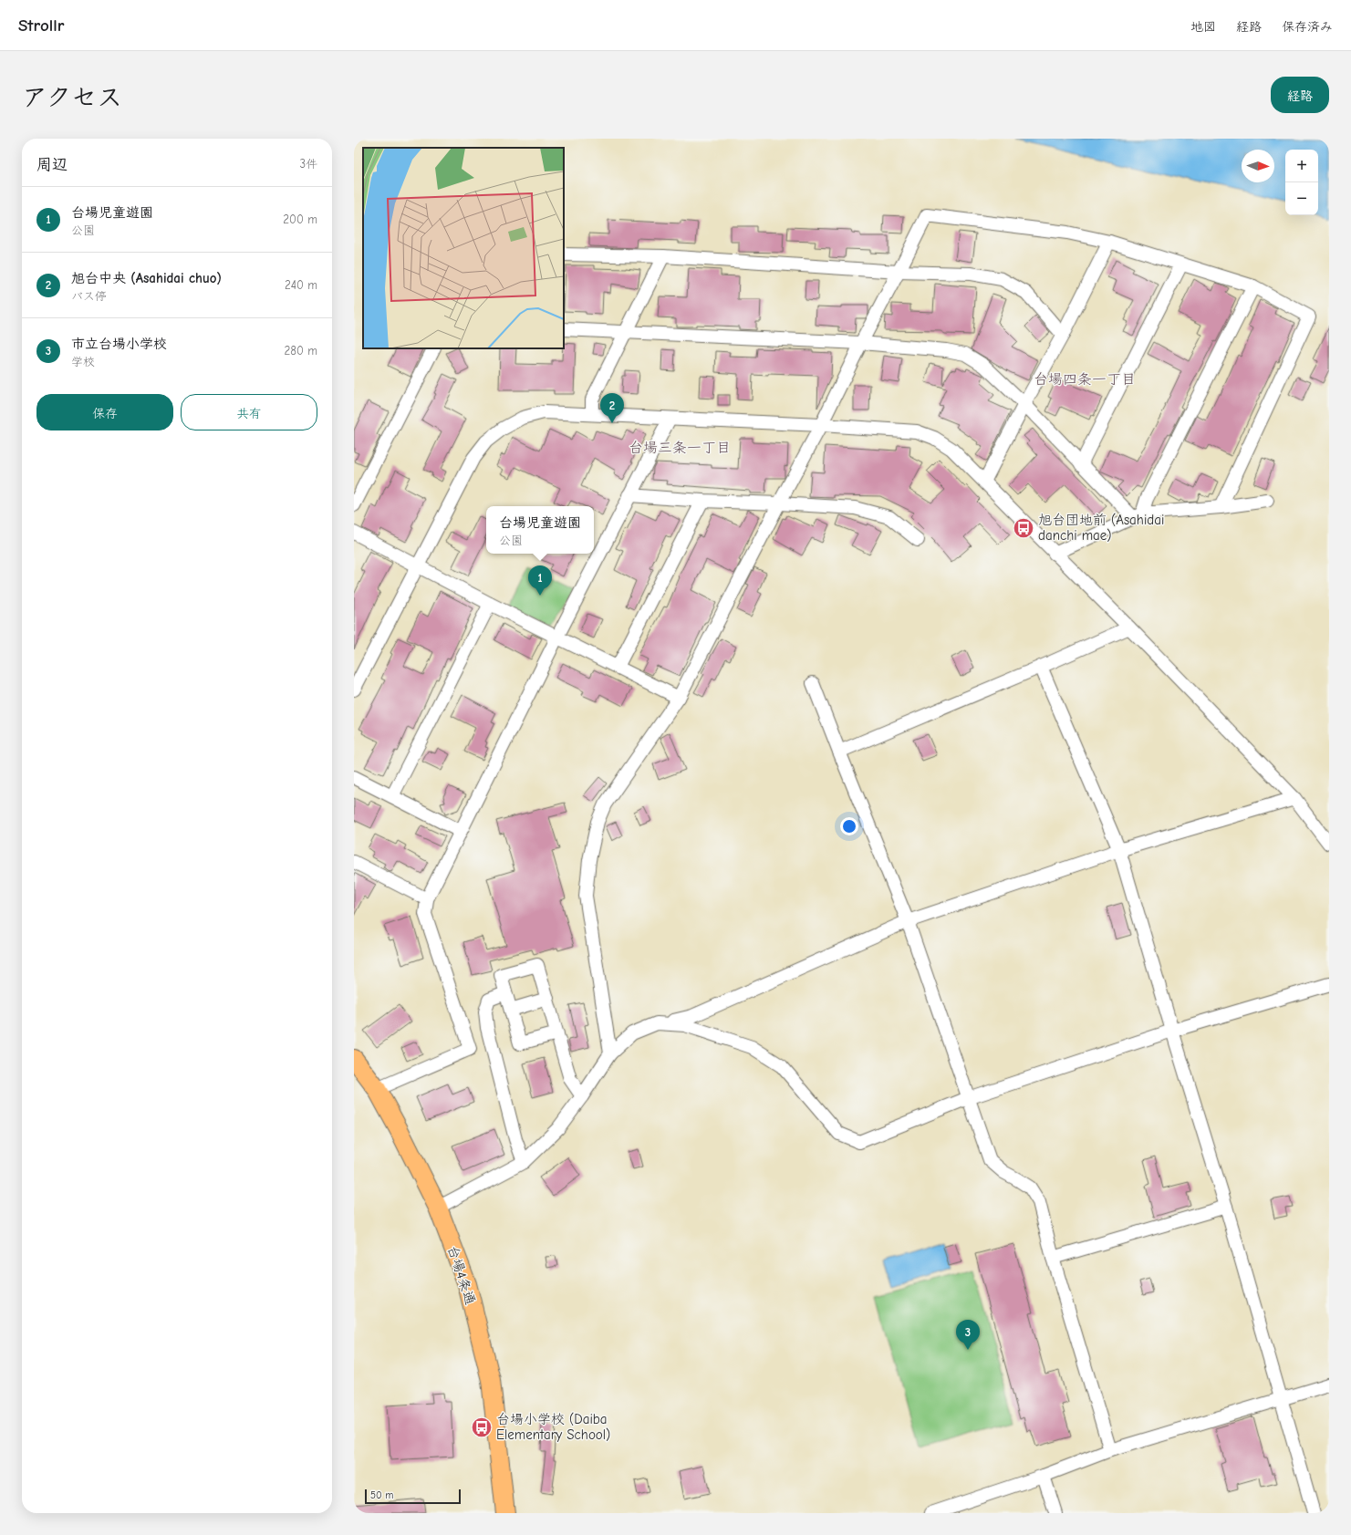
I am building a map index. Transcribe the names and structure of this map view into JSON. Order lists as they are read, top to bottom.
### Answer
{
  "streets": {
    "highway": ["台場4条通"]
  },
  "districts": ["台場四条一丁目", "台場三条一丁目"],
  "places": {
    "bus stop": ["旭台団地前 (Asahidai danchi mae)", "台場小学校 (Daiba Elementary School)"]
  },
  "scale_bar": "50 m",
  "north": "right",
  "page": {
    "header": "Strollr",
    "nav": ["地図", "経路", "保存済み"],
    "title": "アクセス",
    "buttons": [
      "経路",
      ["保存", "共有"]
    ],
    "heading": ["周辺", "3件"],
    "map_buttons": ["+", "−"],
    "list": [
      {
        "mark": "1",
        "name": "台場児童遊園",
        "note": "公園",
        "value": "200 m"
      },
      {
        "mark": "2",
        "name": "旭台中央 (Asahidai chuo)",
        "note": "バス停",
        "value": "240 m"
      },
      {
        "mark": "3",
        "name": "市立台場小学校",
        "note": "学校",
        "value": "280 m"
      }
    ],
    "pins": ["2", "1", "3"],
    "popup": ["台場児童遊園", "公園"],
    "scale": "50 m"
  }
}
